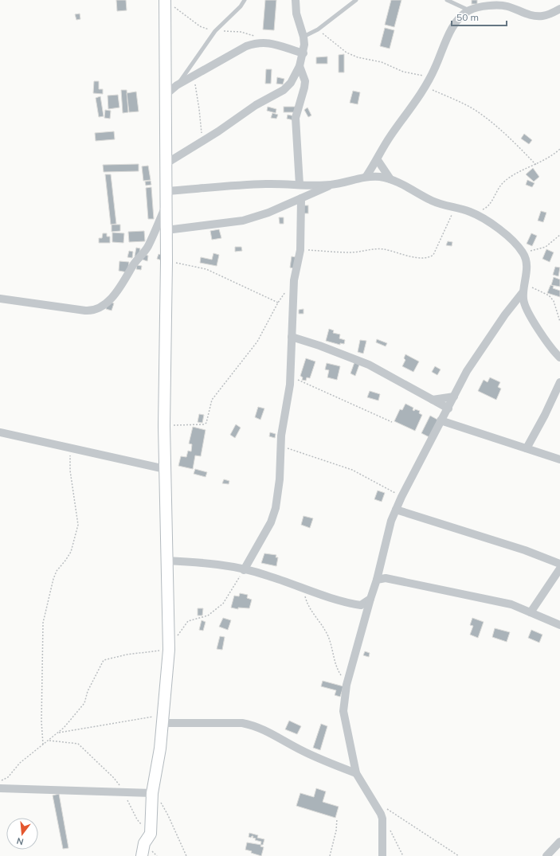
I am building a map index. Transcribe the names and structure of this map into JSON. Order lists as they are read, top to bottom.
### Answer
{
  "scale_bar": "50 m",
  "north": "bottom"
}
